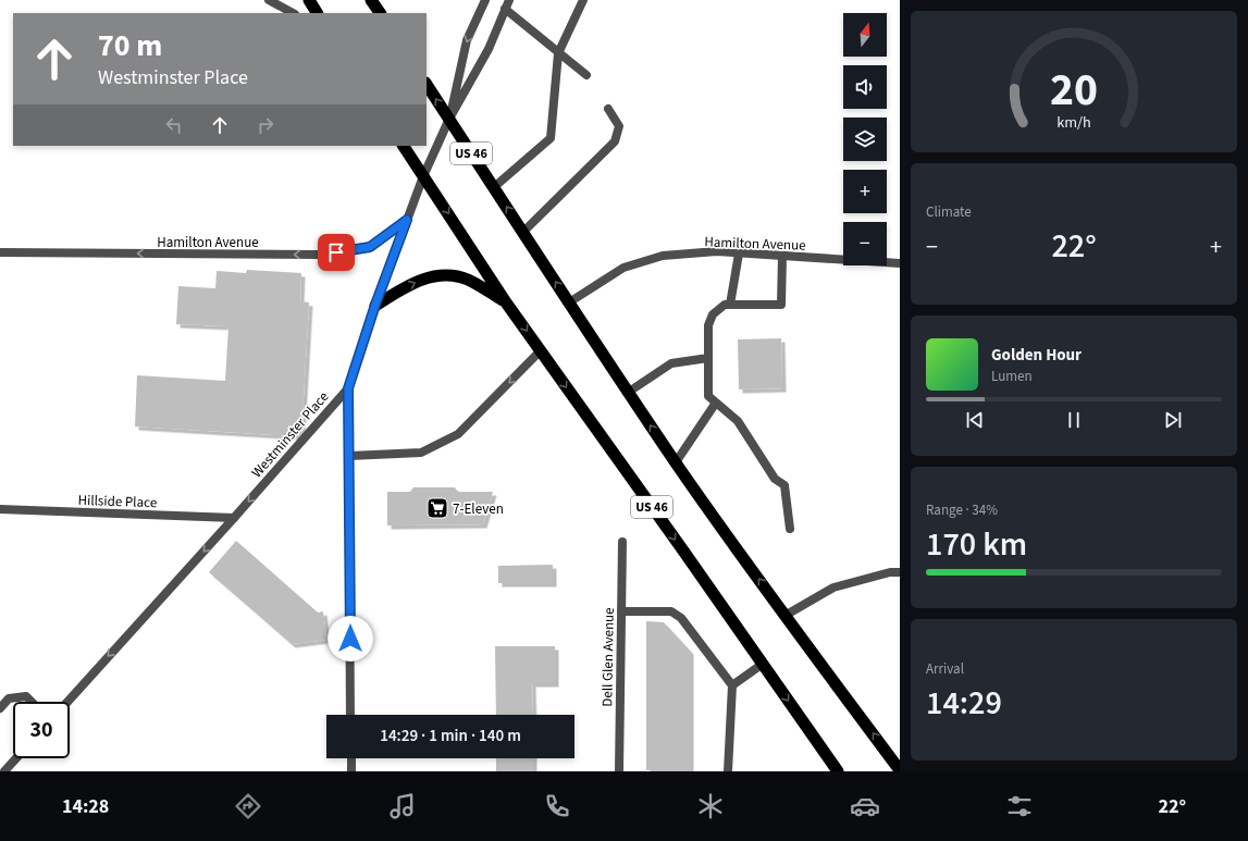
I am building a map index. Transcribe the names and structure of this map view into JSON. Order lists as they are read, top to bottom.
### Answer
{
  "streets": {
    "highway": ["US 46"],
    "street": [
      "Hamilton Avenue",
      "Westminster Place",
      "Hillside Place",
      "Dell Glen Avenue"
    ]
  },
  "crossings": [
    ["US 46", "Hamilton Avenue"],
    ["US 46", "Westminster Place"],
    ["Hamilton Avenue", "Westminster Place"],
    ["Westminster Place", "Hillside Place"]
  ],
  "one_way": ["Hamilton Avenue", "Westminster Place"],
  "places": {
    "supermarket": ["7-Eleven"]
  },
  "north": "top",
  "page": {
    "map_buttons": ["+", "−"],
    "turn": ["70 m", "Westminster Place"],
    "tile": [
      "Climate",
      ["Range · 34%", "170 km"],
      ["Arrival", "14:29"]
    ],
    "heat": ["−", "22°", "+"],
    "song": ["Golden Hour", "Lumen"],
    "limit": "30",
    "trip": "14:29 · 1 min · 140 m",
    "tabs": ["14:28", "22°"],
    "gauge": ["20", "km/h"]
  }
}
